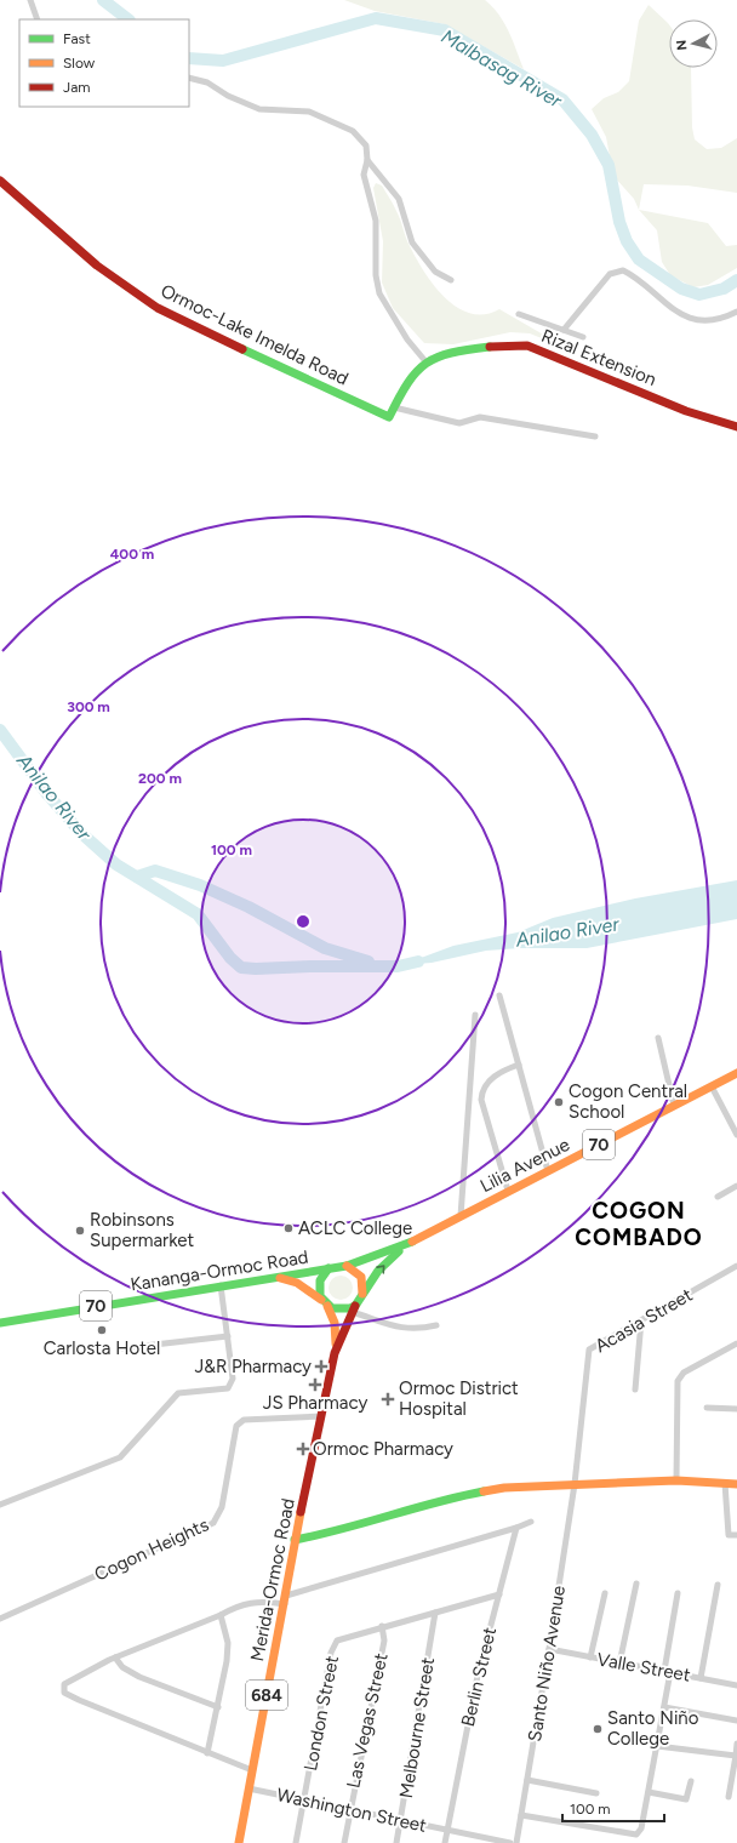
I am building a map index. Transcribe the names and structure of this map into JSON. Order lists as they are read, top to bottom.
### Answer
{
  "streets": {
    "main road": [
      "Ormoc-Lake Imelda Road",
      "Rizal Extension",
      "70",
      "Lilia Avenue",
      "Kananga-Ormoc Road",
      "Merida-Ormoc Road",
      "684"
    ],
    "street": [
      "Acasia Street",
      "Cogon Heights",
      "Santo Niño Avenue",
      "Valle Street",
      "Berlin Street",
      "London Street",
      "Las Vegas Street",
      "Melbourne Street",
      "Washington Street"
    ]
  },
  "crossings": [
    ["70", "Lilia Avenue"],
    ["70", "Kananga-Ormoc Road"],
    ["70", "Merida-Ormoc Road"],
    ["Kananga-Ormoc Road", "Merida-Ormoc Road"],
    ["Acasia Street", "Santo Niño Avenue"],
    ["Cogon Heights", "Merida-Ormoc Road"],
    ["Merida-Ormoc Road", "Washington Street"],
    ["Santo Niño Avenue", "Valle Street"],
    ["Berlin Street", "Washington Street"],
    ["London Street", "Las Vegas Street"],
    ["London Street", "Washington Street"],
    ["Las Vegas Street", "Washington Street"],
    ["Melbourne Street", "Washington Street"]
  ],
  "districts": ["COGON COMBADO"],
  "water": ["Malbasag River", "Anilao River"],
  "places": {
    "other": [
      "Cogon Central School",
      "ACLC College",
      "Robinsons Supermarket",
      "Carlosta Hotel",
      "Santo Niño College"
    ],
    "health": [
      "J&R Pharmacy",
      "JS Pharmacy",
      "Ormoc District Hospital",
      "Ormoc Pharmacy"
    ]
  },
  "legend": ["Fast", "Slow", "Jam"],
  "scale_bar": "100 m",
  "north": "left",
  "rings": [
    "400 m",
    "300 m",
    "200 m",
    "100 m"
  ]
}
